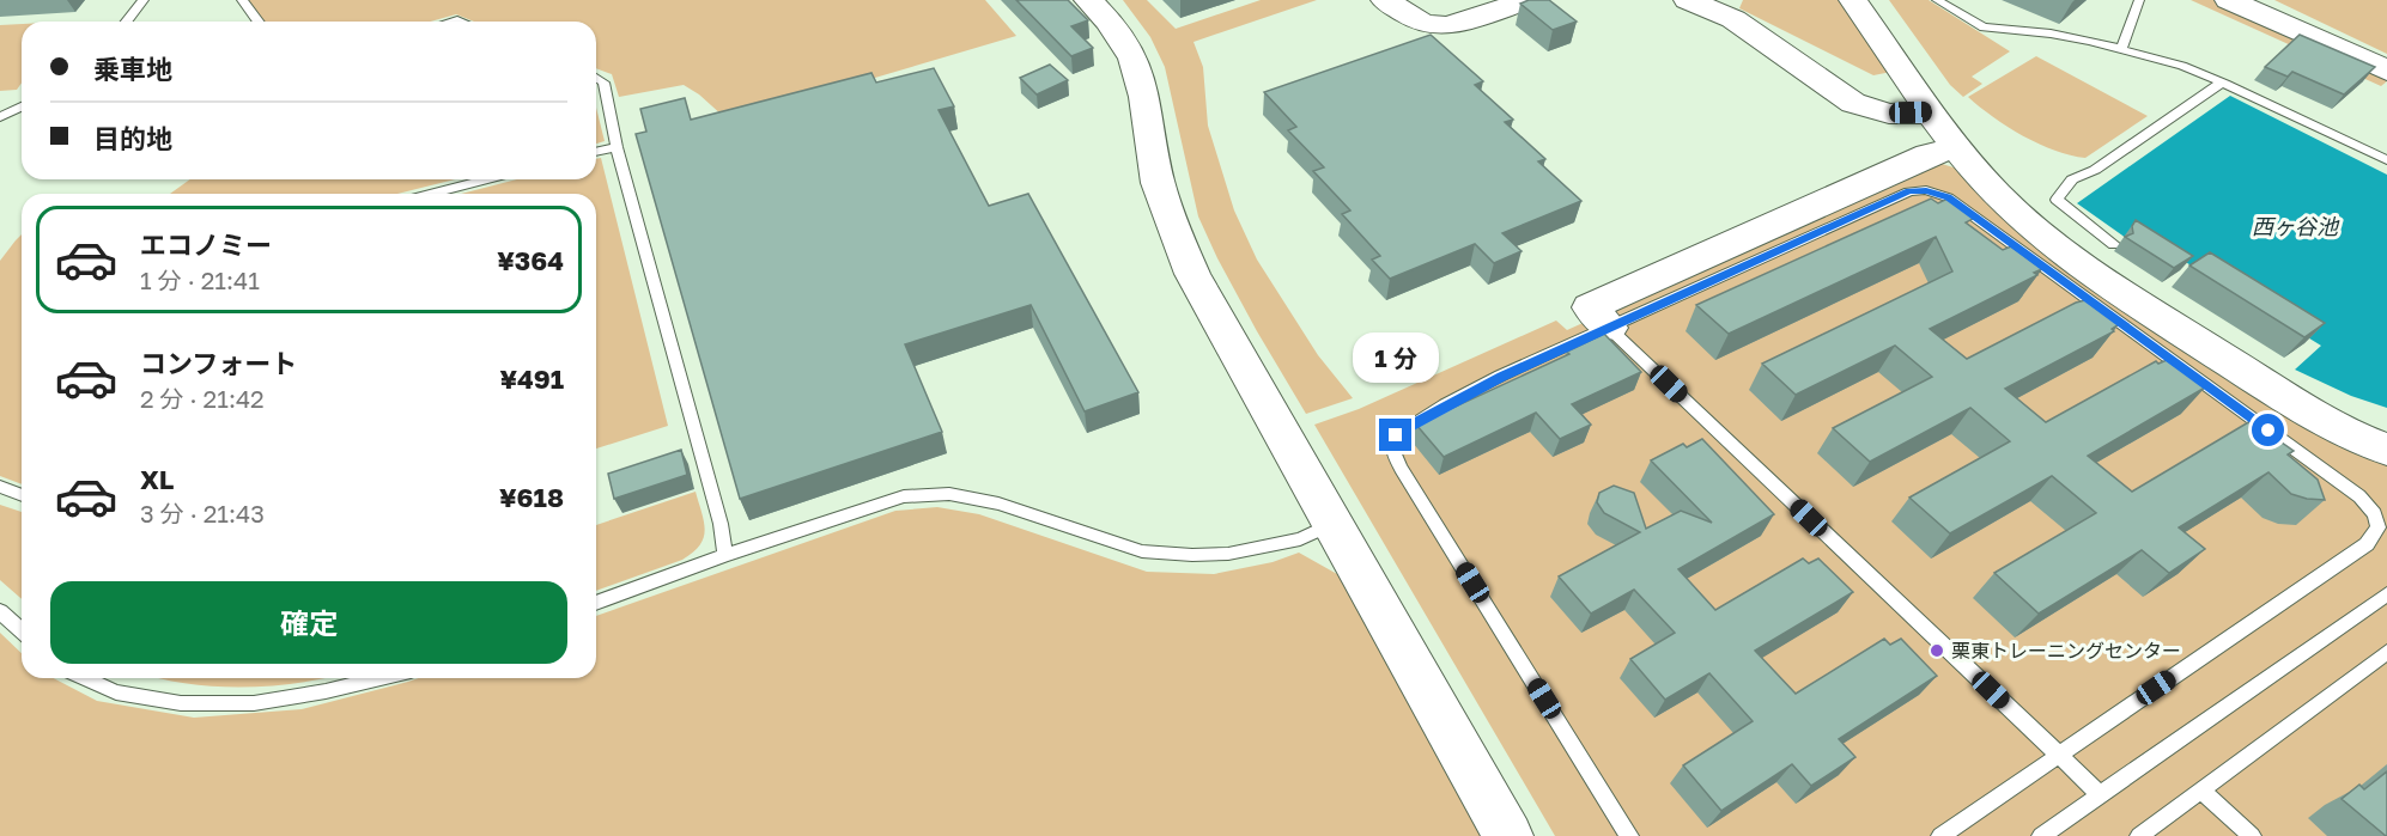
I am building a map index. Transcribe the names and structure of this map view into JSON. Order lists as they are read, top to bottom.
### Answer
{
  "water": ["西ヶ谷池"],
  "places": ["栗東トレーニングセンター"],
  "page": {
    "banner": ["乗車地", "目的地"],
    "list": [
      {
        "name": "エコノミー",
        "note": "1 分 · 21:41",
        "value": "¥364"
      },
      {
        "name": "コンフォート",
        "note": "2 分 · 21:42",
        "value": "¥491"
      },
      {
        "name": "XL",
        "note": "3 分 · 21:43",
        "value": "¥618"
      }
    ],
    "bubble": "1 分",
    "buttons": "確定"
  }
}
